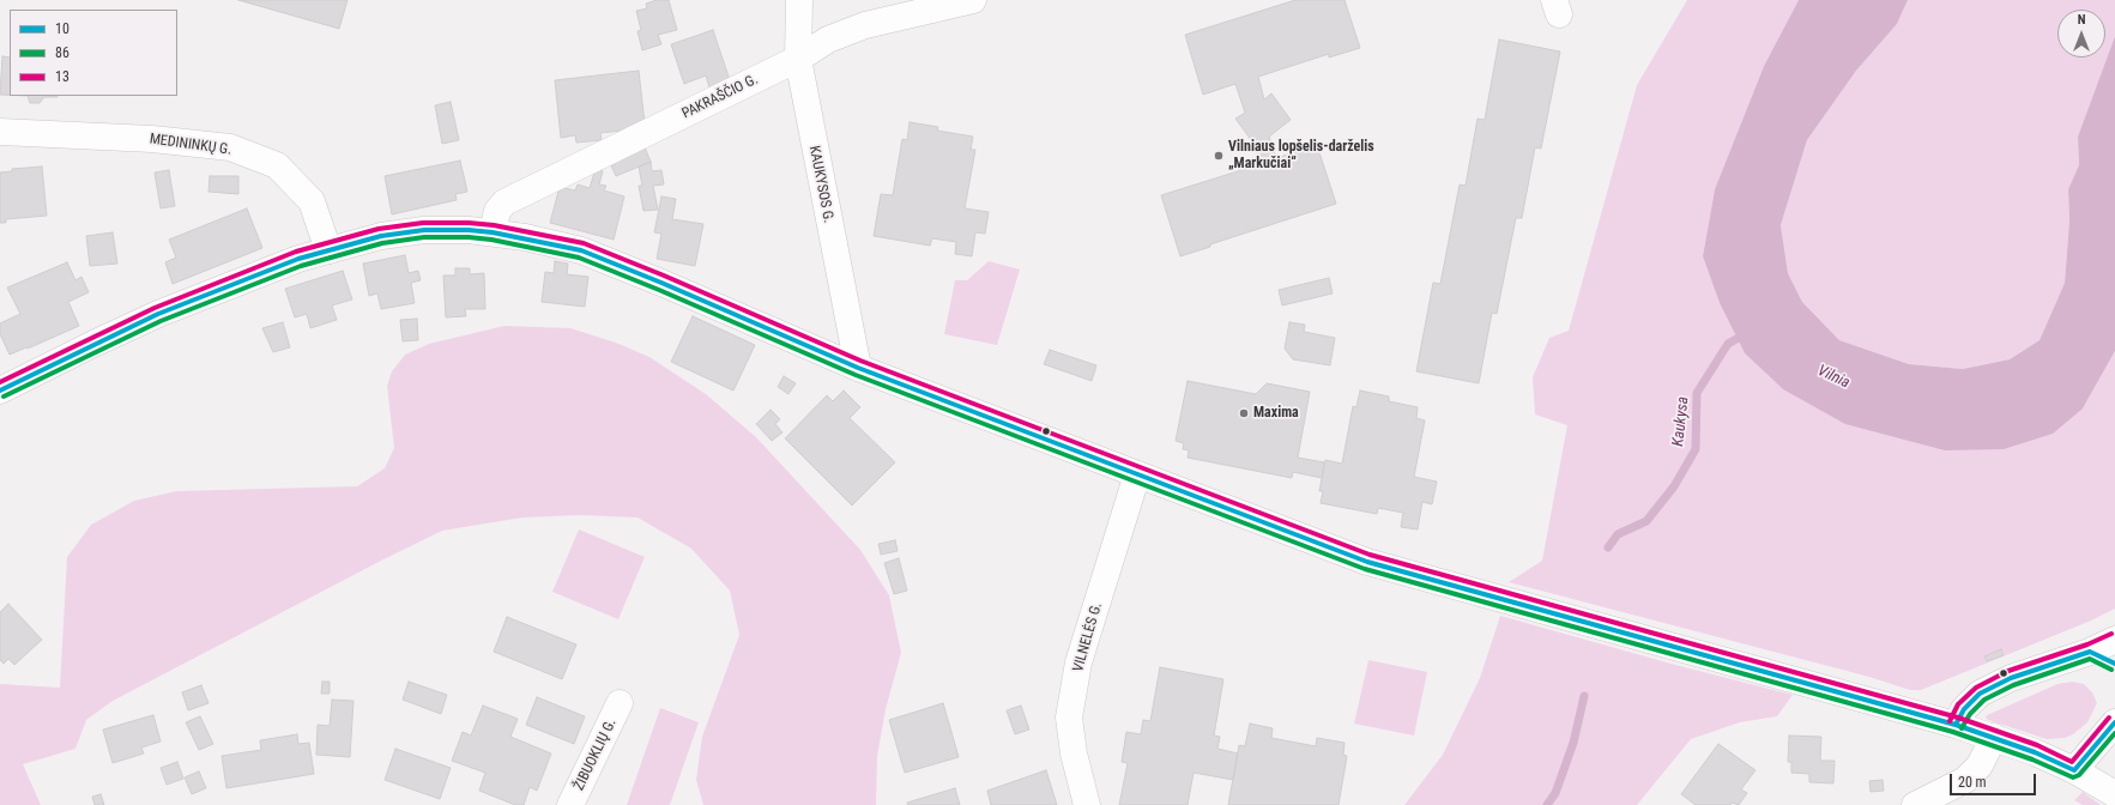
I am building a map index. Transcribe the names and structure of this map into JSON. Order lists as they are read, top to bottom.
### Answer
{
  "streets": {
    "street": [
      "PAKRAŠČIO G.",
      "MEDININKŲ G.",
      "KAUKYSOS G.",
      "VILNELĖS G.",
      "ŽIBUOKLIŲ G."
    ]
  },
  "crossings": [
    ["PAKRAŠČIO G.", "KAUKYSOS G."]
  ],
  "water": ["Vilnia", "Kaukysa"],
  "places": ["Vilniaus lopšelis-darželis „Markučiai“", "Maxima"],
  "lines": ["transit line 13", "transit line 10", "transit line 86"],
  "legend": ["10", "86", "13"],
  "scale_bar": "20 m",
  "north": "top"
}
